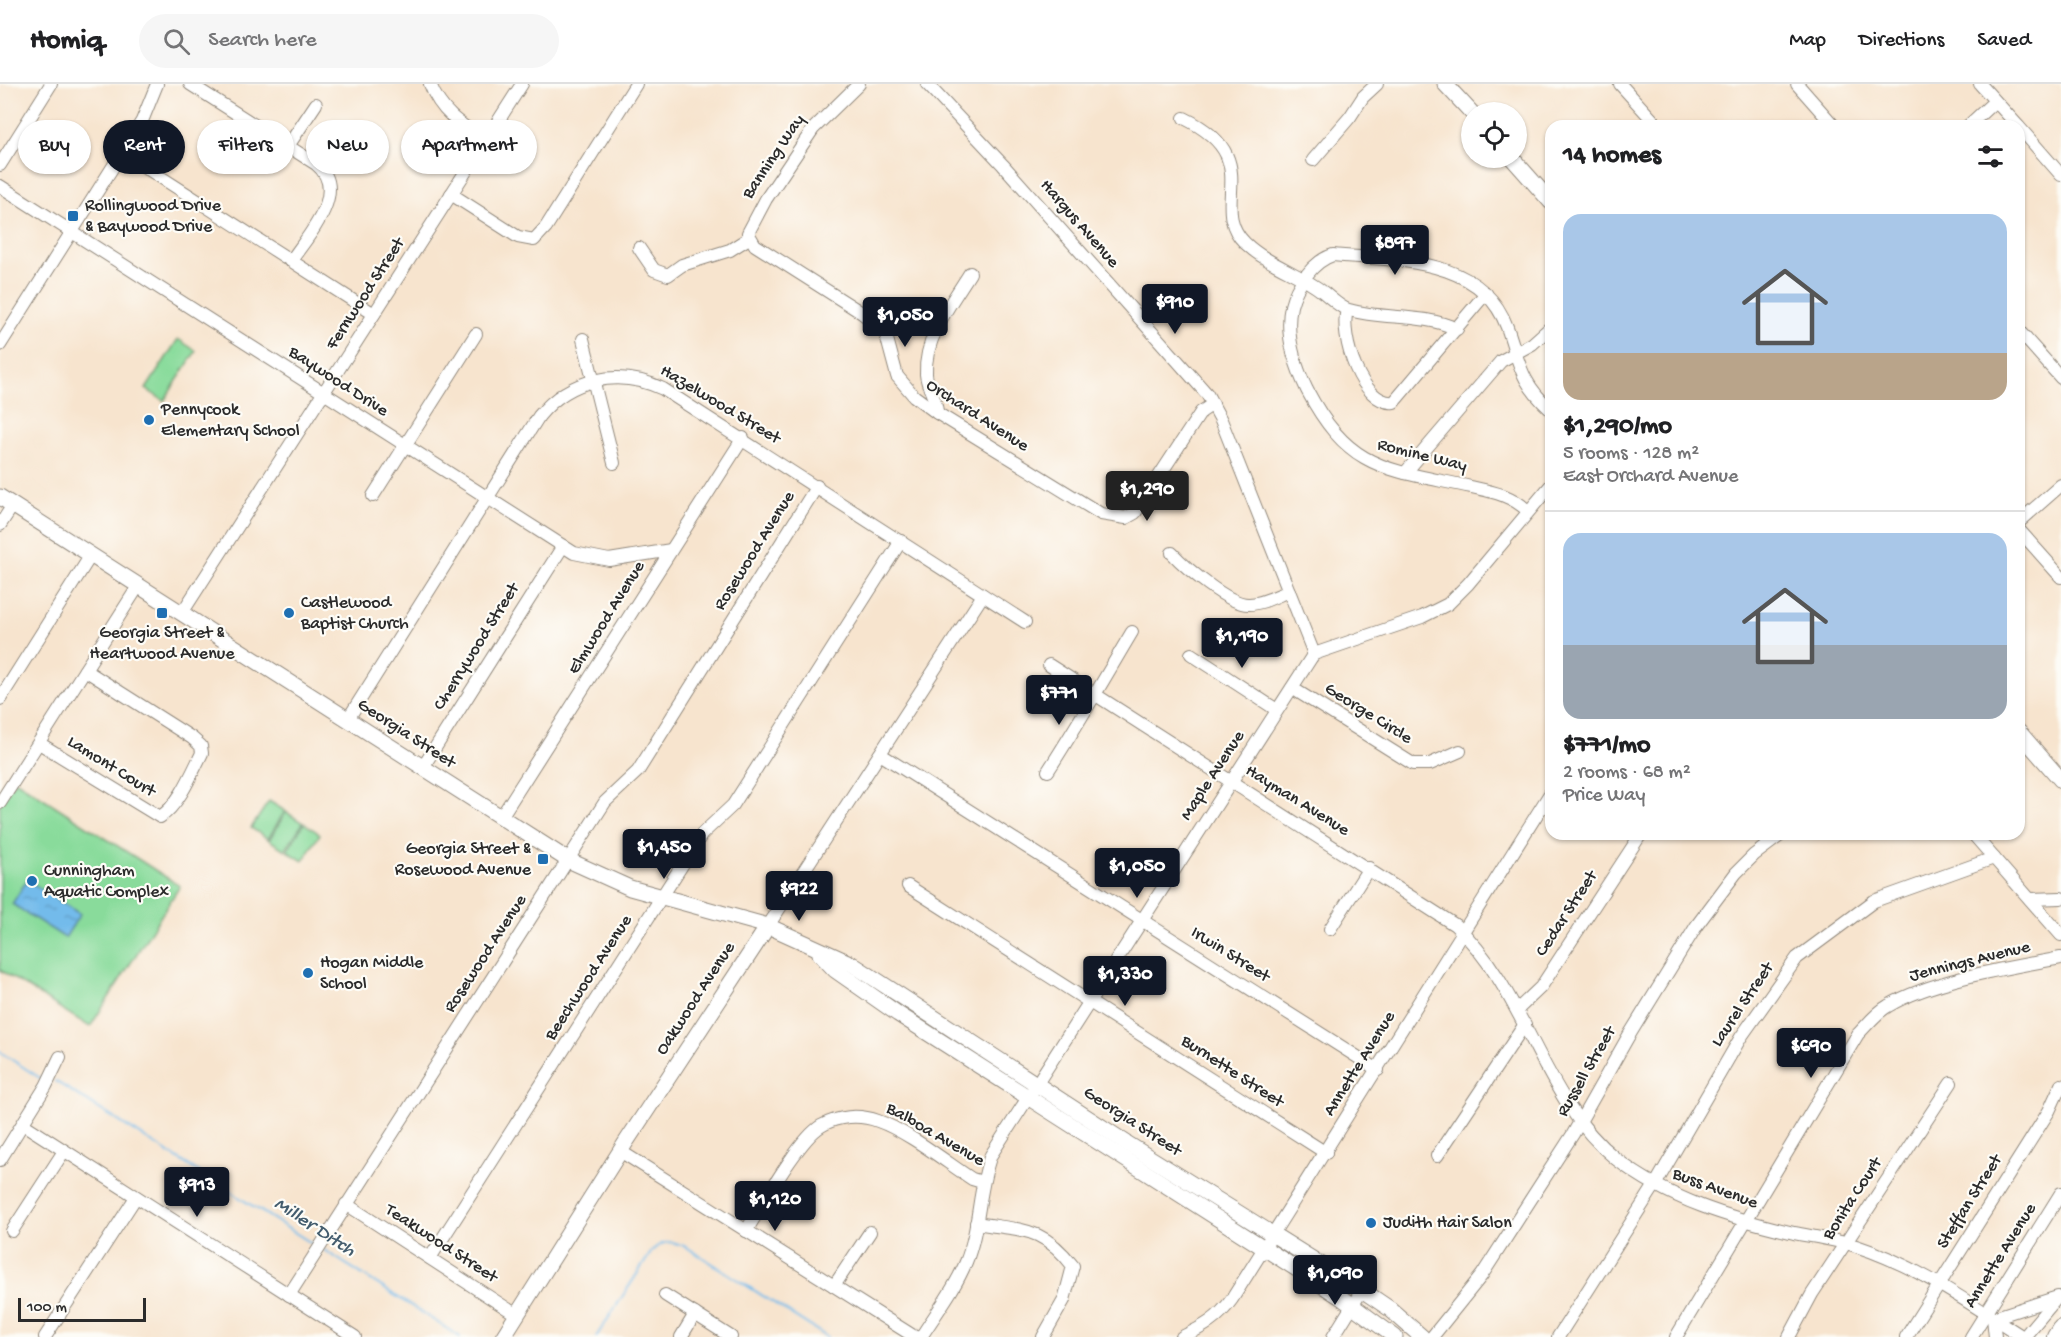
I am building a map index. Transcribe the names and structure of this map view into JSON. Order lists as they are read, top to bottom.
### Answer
{
  "streets": {
    "main road": ["Georgia Street", "Oakwood Avenue"],
    "street": [
      "Banning Way",
      "Hargus Avenue",
      "Fernwood Street",
      "Baywood Drive",
      "Hazelwood Street",
      "Orchard Avenue",
      "Romine Way",
      "Rosewood Avenue",
      "Elmwood Avenue",
      "Cherrywood Street",
      "George Circle",
      "Lamont Court",
      "Maple Avenue",
      "Hayman Avenue",
      "Cedar Street",
      "Irwin Street",
      "Jennings Avenue",
      "Beechwood Avenue",
      "Laurel Street",
      "Annette Avenue",
      "Burnette Street",
      "Russell Street",
      "Balboa Avenue",
      "Buss Avenue",
      "Bonita Court",
      "Steffan Street",
      "Teakwood Street"
    ]
  },
  "crossings": [
    ["Banning Way", "Orchard Avenue"],
    ["Hargus Avenue", "Orchard Avenue"],
    ["Hargus Avenue", "Maple Avenue"],
    ["Fernwood Street", "Baywood Drive"],
    ["Fernwood Street", "Georgia Street"],
    ["Baywood Drive", "Hazelwood Street"],
    ["Baywood Drive", "Elmwood Avenue"],
    ["Baywood Drive", "Cherrywood Street"],
    ["Hazelwood Street", "Rosewood Avenue"],
    ["Hazelwood Street", "Elmwood Avenue"],
    ["Hazelwood Street", "Cherrywood Street"],
    ["Hazelwood Street", "Georgia Street"],
    ["Hazelwood Street", "Beechwood Avenue"],
    ["Hazelwood Street", "Oakwood Avenue"],
    ["Rosewood Avenue", "Georgia Street"],
    ["Rosewood Avenue", "Teakwood Street"],
    ["Elmwood Avenue", "Cherrywood Street"],
    ["Elmwood Avenue", "Georgia Street"],
    ["Cherrywood Street", "Georgia Street"],
    ["George Circle", "Maple Avenue"],
    ["Georgia Street", "Maple Avenue"],
    ["Georgia Street", "Beechwood Avenue"],
    ["Georgia Street", "Oakwood Avenue"],
    ["Georgia Street", "Annette Avenue"],
    ["Maple Avenue", "Hayman Avenue"],
    ["Maple Avenue", "Irwin Street"],
    ["Maple Avenue", "Burnette Street"],
    ["Maple Avenue", "Balboa Avenue"],
    ["Hayman Avenue", "Annette Avenue"],
    ["Hayman Avenue", "Buss Avenue"],
    ["Cedar Street", "Buss Avenue"],
    ["Irwin Street", "Oakwood Avenue"],
    ["Irwin Street", "Annette Avenue"],
    ["Jennings Avenue", "Buss Avenue"],
    ["Beechwood Avenue", "Teakwood Street"],
    ["Oakwood Avenue", "Teakwood Street"],
    ["Laurel Street", "Buss Avenue"],
    ["Annette Avenue", "Burnette Street"],
    ["Annette Avenue", "Buss Avenue"],
    ["Russell Street", "Buss Avenue"],
    ["Buss Avenue", "Bonita Court"],
    ["Buss Avenue", "Steffan Street"]
  ],
  "water": ["Miller Ditch"],
  "places": {
    "transit": ["Rollingwood Drive & Baywood Drive", "Georgia Street & Heartwood Avenue", "Georgia Street & Rosewood Avenue"],
    "other": [
      "Pennycook Elementary School",
      "Castlewood Baptist Church",
      "Cunningham Aquatic Complex",
      "Hogan Middle School",
      "Judith Hair Salon"
    ]
  },
  "scale_bar": "100 m",
  "page": {
    "header": "Homiq",
    "search": "Search here",
    "nav": ["Map", "Directions", "Saved"],
    "chip": [
      "Buy",
      "Rent",
      "Filters",
      "New",
      "Apartment"
    ],
    "heading": "14 homes",
    "list": [
      {
        "name": "$1,290/mo",
        "note": "5 rooms · 128 m² · East Orchard Avenue"
      },
      {
        "name": "$771/mo",
        "note": "2 rooms · 68 m² · Price Way"
      }
    ],
    "price": [
      "$897",
      "$910",
      "$1,050",
      "$1,290",
      "$1,190",
      "$771",
      "$1,450",
      "$1,050",
      "$922",
      "$1,330",
      "$690",
      "$913",
      "$1,120",
      "$1,090"
    ],
    "scale": "100 m"
  }
}
